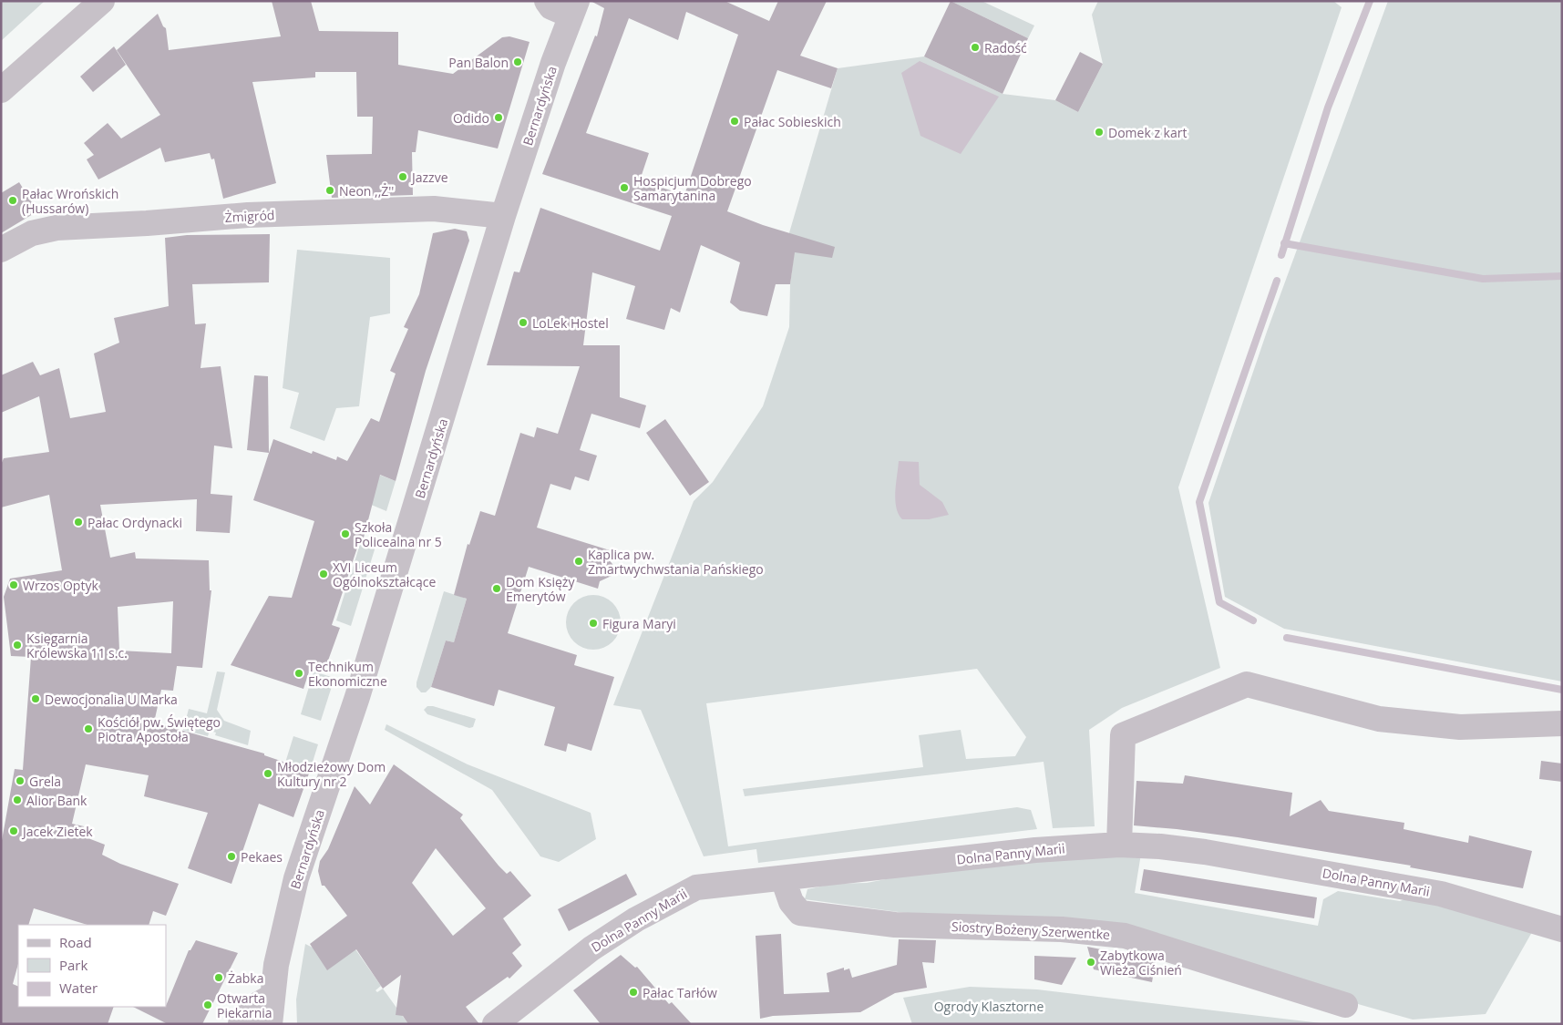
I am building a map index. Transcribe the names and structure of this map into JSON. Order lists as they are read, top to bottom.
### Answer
{
  "streets": {
    "street": [
      "Bernardyńska",
      "Żmigród",
      "Dolna Panny Marii",
      "Siostry Bożeny Szerwentke"
    ]
  },
  "crossings": [
    ["Bernardyńska", "Żmigród"],
    ["Dolna Panny Marii", "Siostry Bożeny Szerwentke"]
  ],
  "parks": ["Ogrody Klasztorne"],
  "places": [
    "Radość",
    "Pan Balon",
    "Odido",
    "Pałac Sobieskich",
    "Domek z kart",
    "Jazzve",
    "Hospicjum Dobrego Samarytanina",
    "Neon ,,Ż''",
    "Pałac Wrońskich (Hussarów)",
    "LoLek Hostel",
    "Pałac Ordynacki",
    "Szkoła Policealna nr 5",
    "Kaplica pw. Zmartwychwstania Pańskiego",
    "XVI Liceum Ogólnokształcące",
    "Wrzos Optyk",
    "Dom Księży Emerytów",
    "Figura Maryi",
    "Księgarnia Królewska 11 s.c.",
    "Technikum Ekonomiczne",
    "Dewocjonalia U Marka",
    "Kościół pw. Świętego Piotra Apostoła",
    "Młodzieżowy Dom Kultury nr 2",
    "Grela",
    "Alior Bank",
    "Jacek Zietek",
    "Pekaes",
    "Zabytkowa Wieża Ciśnień",
    "Żabka",
    "Pałac Tarłów",
    "Otwarta Piekarnia"
  ],
  "legend": ["Road", "Park", "Water"]
}
